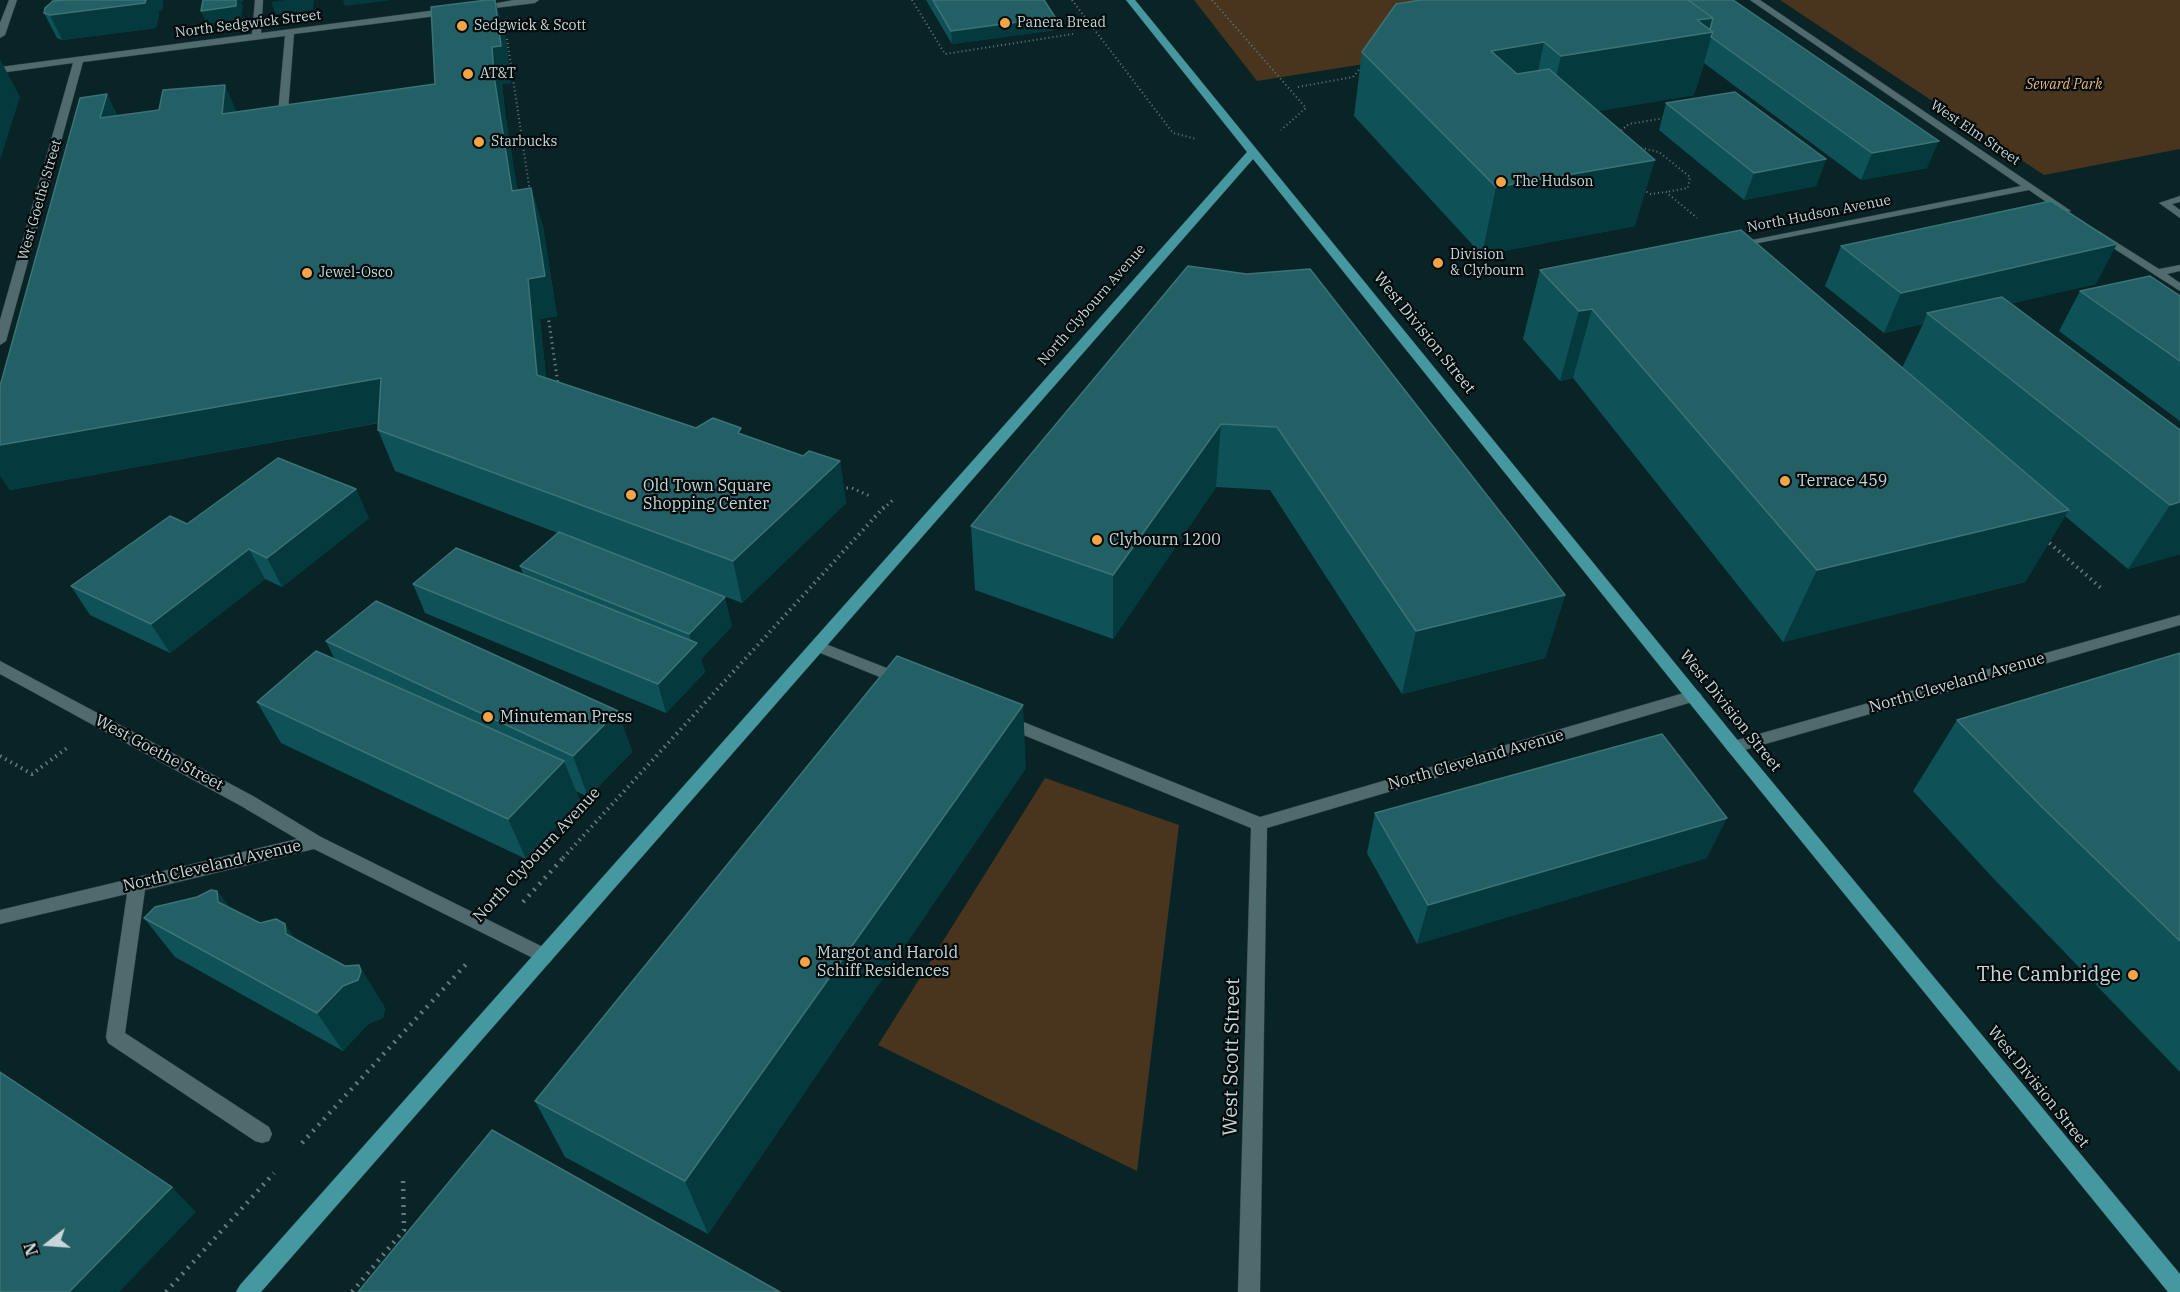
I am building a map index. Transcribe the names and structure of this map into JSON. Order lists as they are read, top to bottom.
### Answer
{
  "streets": {
    "main road": ["North Clybourn Avenue", "West Division Street"],
    "street": [
      "North Sedgwick Street",
      "West Elm Street",
      "West Goethe Street",
      "North Hudson Avenue",
      "North Cleveland Avenue",
      "West Scott Street"
    ]
  },
  "crossings": [
    ["North Sedgwick Street", "West Goethe Street"],
    ["West Elm Street", "North Hudson Avenue"],
    ["West Goethe Street", "North Cleveland Avenue"],
    ["North Clybourn Avenue", "West Division Street"],
    ["North Clybourn Avenue", "North Cleveland Avenue"],
    ["West Division Street", "North Cleveland Avenue"],
    ["North Cleveland Avenue", "West Scott Street"]
  ],
  "parks": ["Seward Park"],
  "places": [
    "Panera Bread",
    "Sedgwick & Scott",
    "AT&T",
    "Starbucks",
    "The Hudson",
    "Division & Clybourn",
    "Jewel-Osco",
    "Terrace 459",
    "Old Town Square Shopping Center",
    "Clybourn 1200",
    "Minuteman Press",
    "Margot and Harold Schiff Residences",
    "The Cambridge"
  ],
  "north": "left"
}
